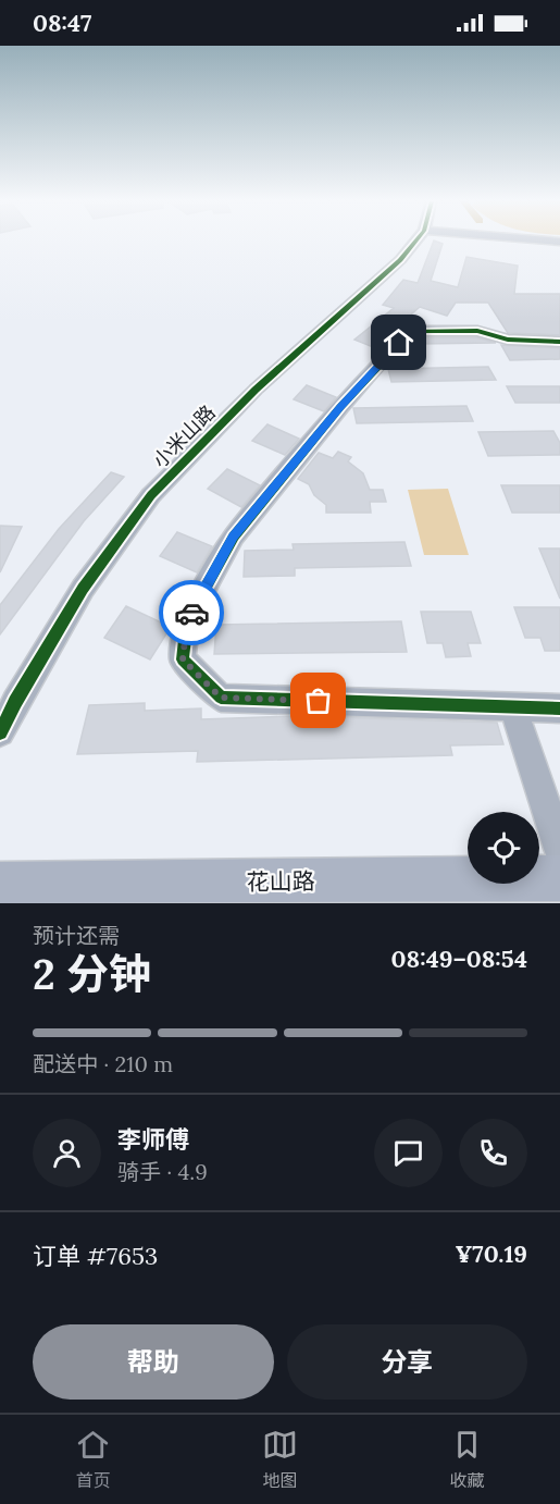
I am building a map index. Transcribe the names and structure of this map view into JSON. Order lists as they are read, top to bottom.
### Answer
{
  "streets": {
    "main road": ["花山路"],
    "street": ["小米山路"]
  },
  "page": {
    "status": "08:47",
    "heading": ["2 分钟", "预计还需", "08:49–08:54"],
    "panel": [
      "李师傅",
      "骑手 · 4.9",
      "订单 #7653",
      "¥70.19"
    ],
    "bar": "配送中 · 210 m",
    "buttons": ["帮助", "分享"],
    "tabs": ["首页", "地图", "收藏"]
  }
}
